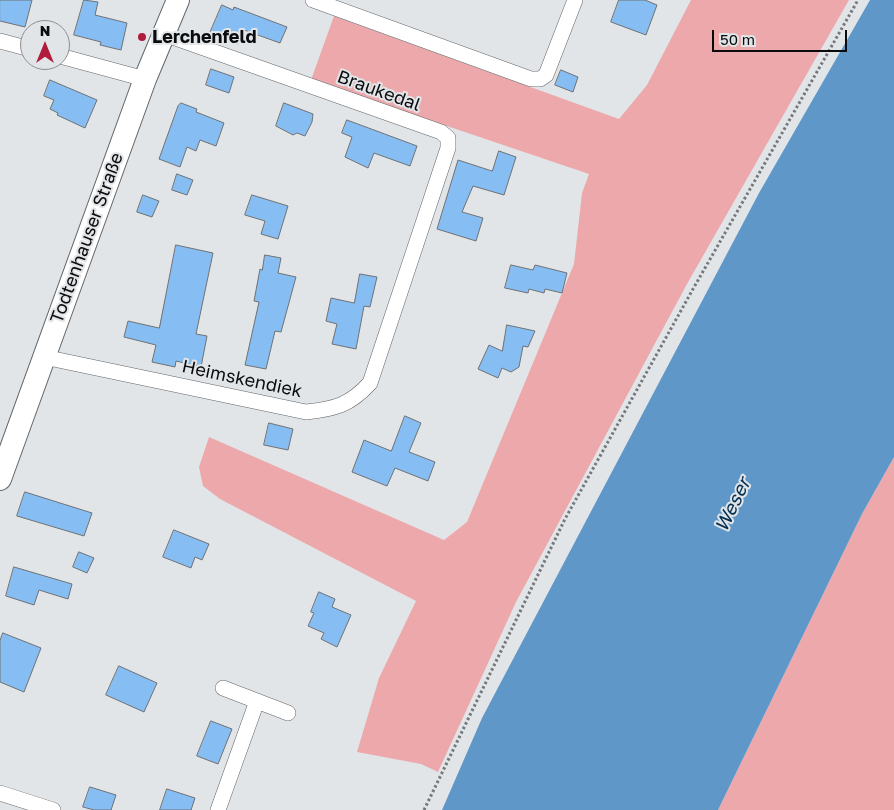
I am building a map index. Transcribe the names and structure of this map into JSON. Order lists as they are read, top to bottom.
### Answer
{
  "streets": {
    "main road": ["Todtenhauser Straße"],
    "street": ["Braukedal", "Heimskendiek"]
  },
  "crossings": [
    ["Braukedal", "Todtenhauser Straße"],
    ["Braukedal", "Heimskendiek"],
    ["Todtenhauser Straße", "Heimskendiek"]
  ],
  "water": ["Weser"],
  "places": ["Lerchenfeld"],
  "scale_bar": "50 m",
  "north": "top"
}
